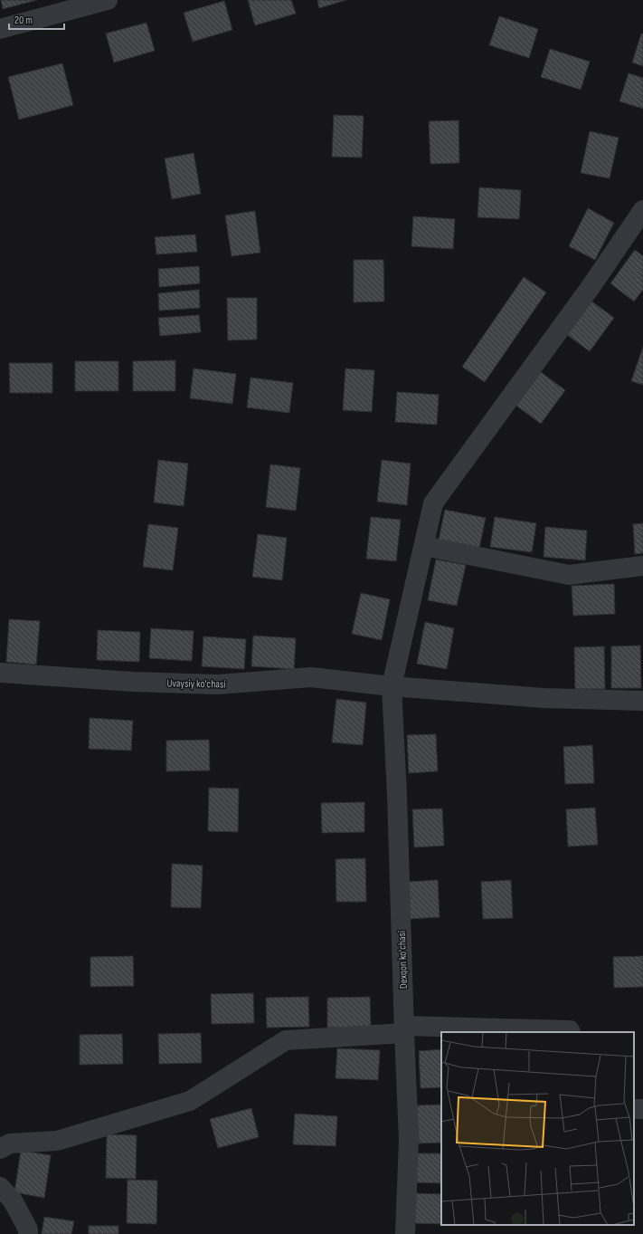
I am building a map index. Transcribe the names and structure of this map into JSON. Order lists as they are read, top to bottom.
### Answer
{
  "streets": {
    "street": ["Uvaysiy ko'chasi", "Dexqon ko'chasi"]
  },
  "crossings": [
    ["Uvaysiy ko'chasi", "Dexqon ko'chasi"]
  ],
  "scale_bar": "20 m"
}
